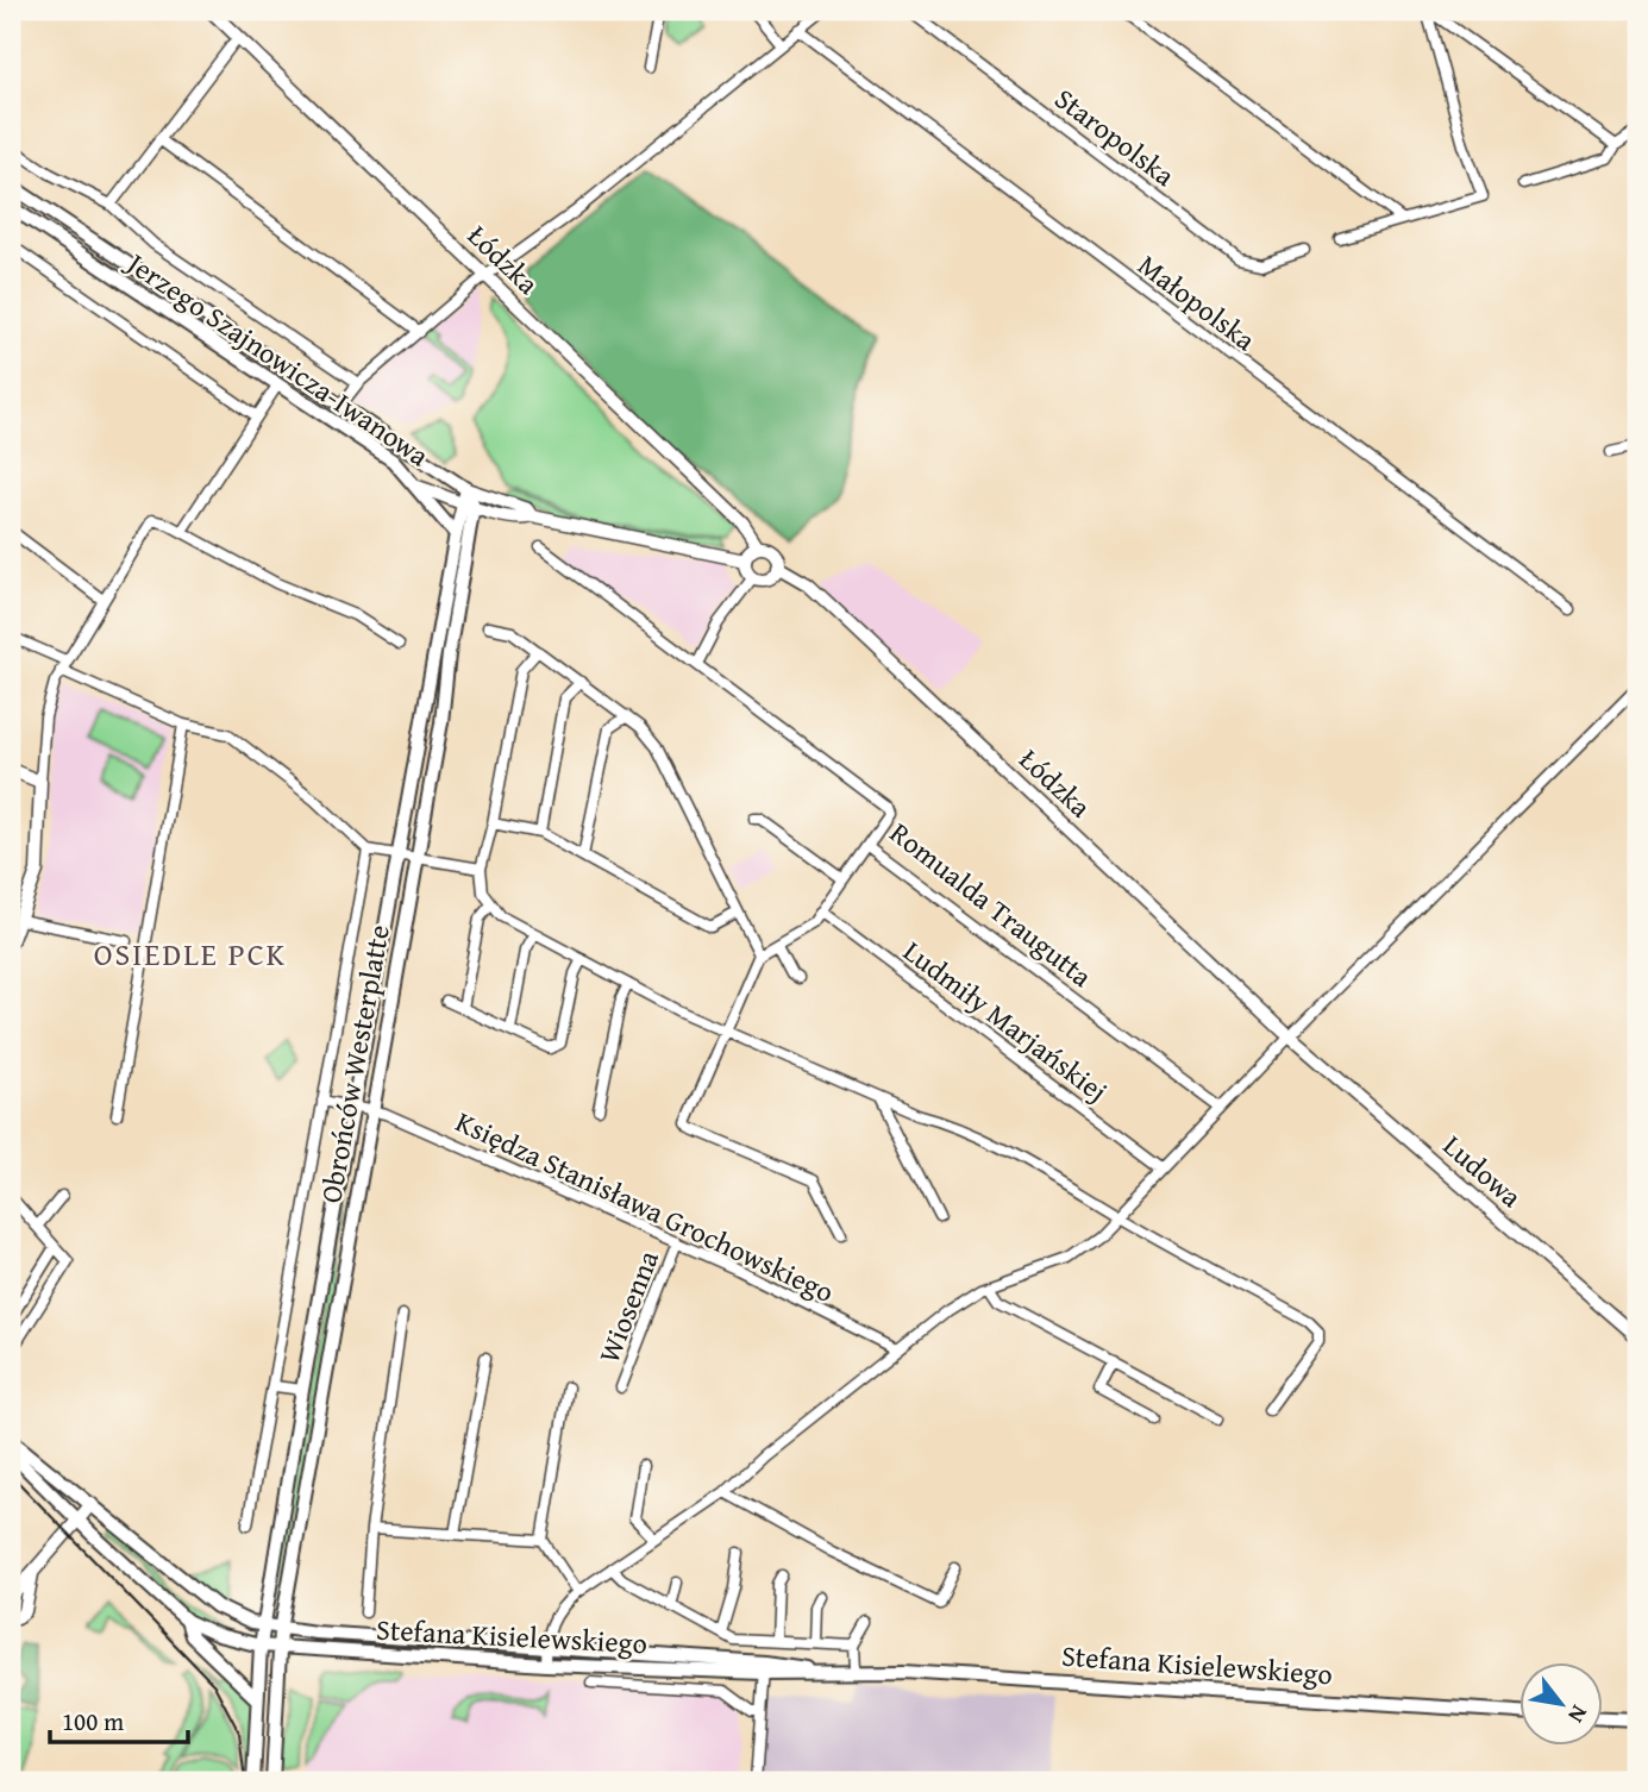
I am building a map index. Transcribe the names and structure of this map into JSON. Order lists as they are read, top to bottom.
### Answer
{
  "streets": {
    "main road": ["Jerzego Szajnowicza-Iwanowa", "Obrońców Westerplatte", "Stefana Kisielewskiego"],
    "street": [
      "Staropolska",
      "Łódzka",
      "Małopolska",
      "Romualda Traugutta",
      "Ludmiły Marjańskiej",
      "Ludowa",
      "Księdza Stanisława Grochowskiego",
      "Wiosenna"
    ]
  },
  "crossings": [
    ["Łódzka", "Jerzego Szajnowicza-Iwanowa"],
    ["Łódzka", "Ludowa"],
    ["Jerzego Szajnowicza-Iwanowa", "Obrońców Westerplatte"],
    ["Obrońców Westerplatte", "Księdza Stanisława Grochowskiego"],
    ["Obrońców Westerplatte", "Stefana Kisielewskiego"],
    ["Księdza Stanisława Grochowskiego", "Wiosenna"]
  ],
  "districts": ["OSIEDLE PCK"],
  "scale_bar": "100 m",
  "north": "bottom right"
}
